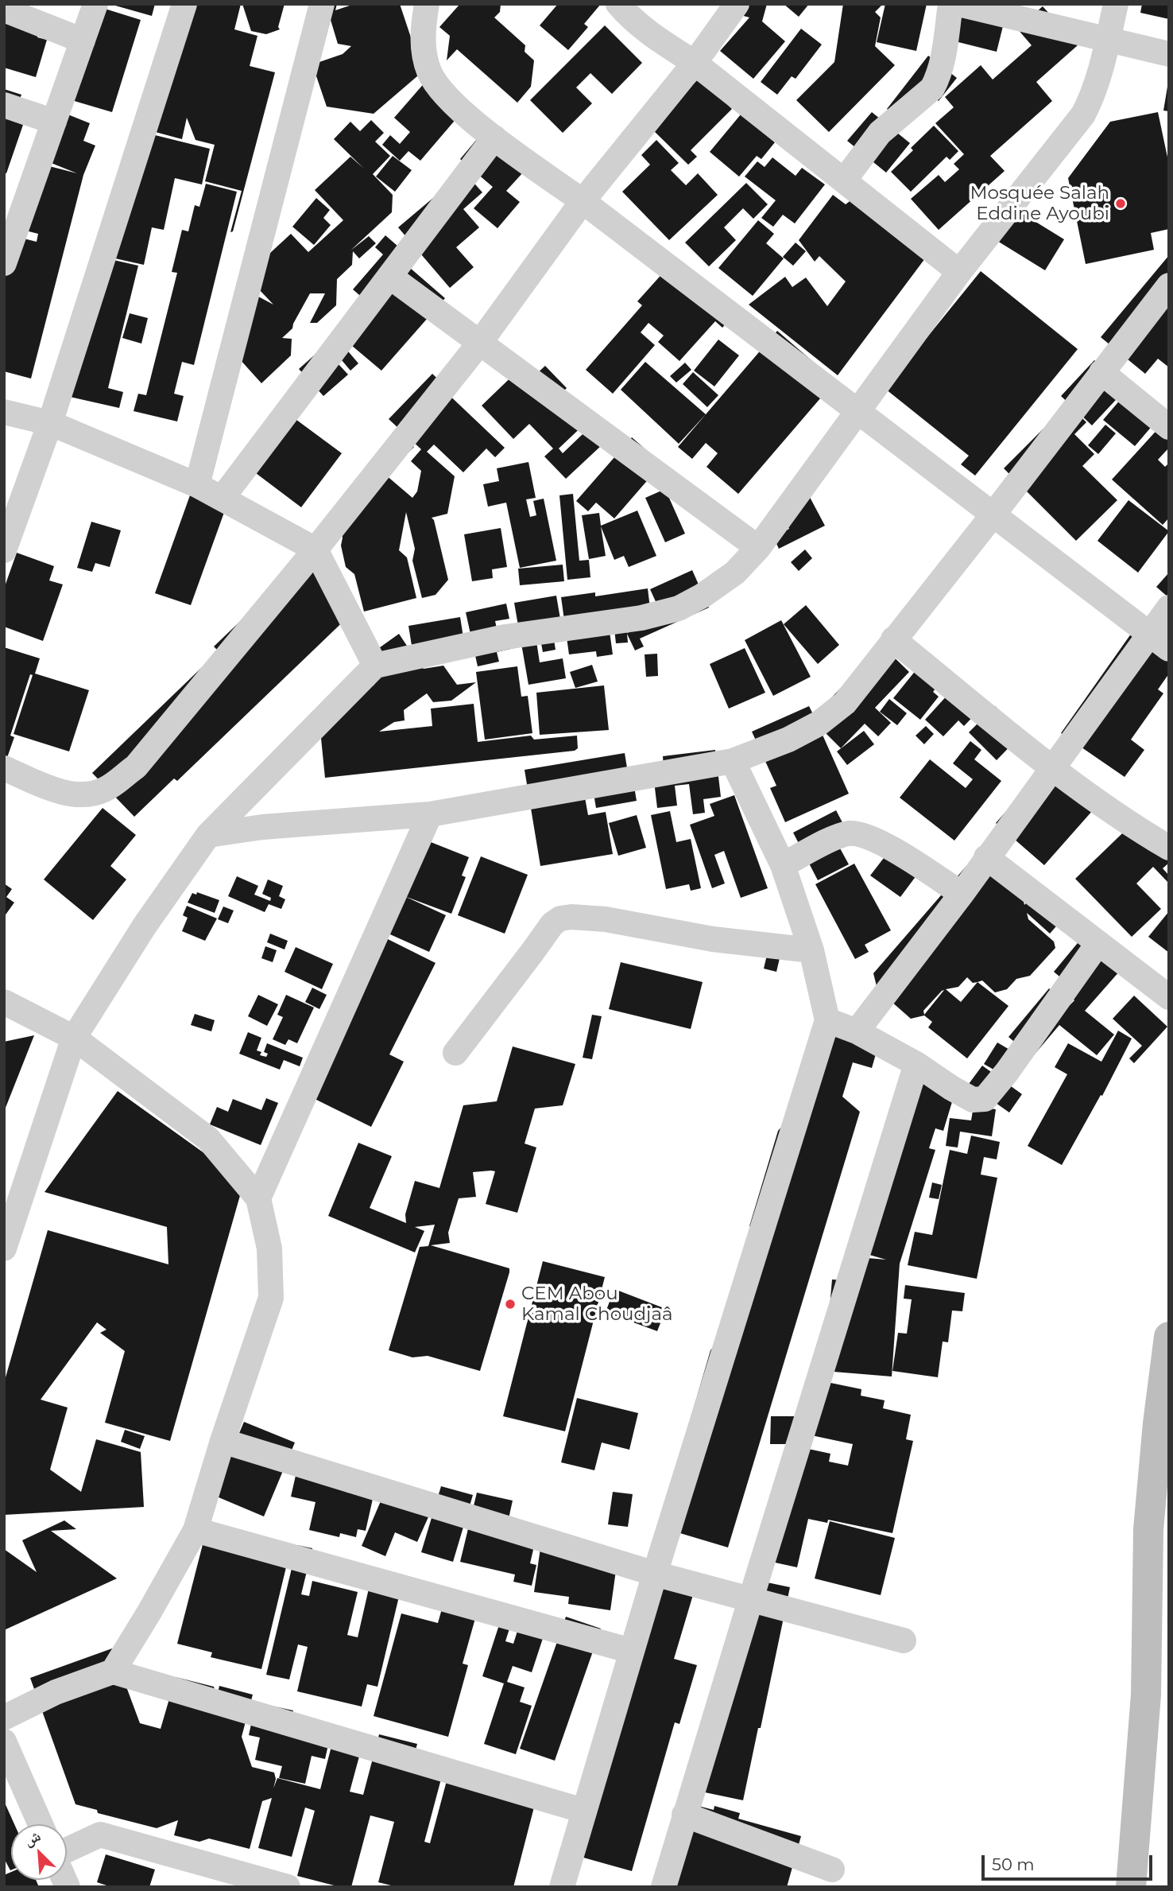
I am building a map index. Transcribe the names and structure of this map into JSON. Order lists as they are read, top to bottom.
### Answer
{
  "places": ["Mosquée Salah Eddine Ayoubi", "CEM Abou Kamal Choudjaâ"],
  "scale_bar": "50 m",
  "north": "top left"
}
